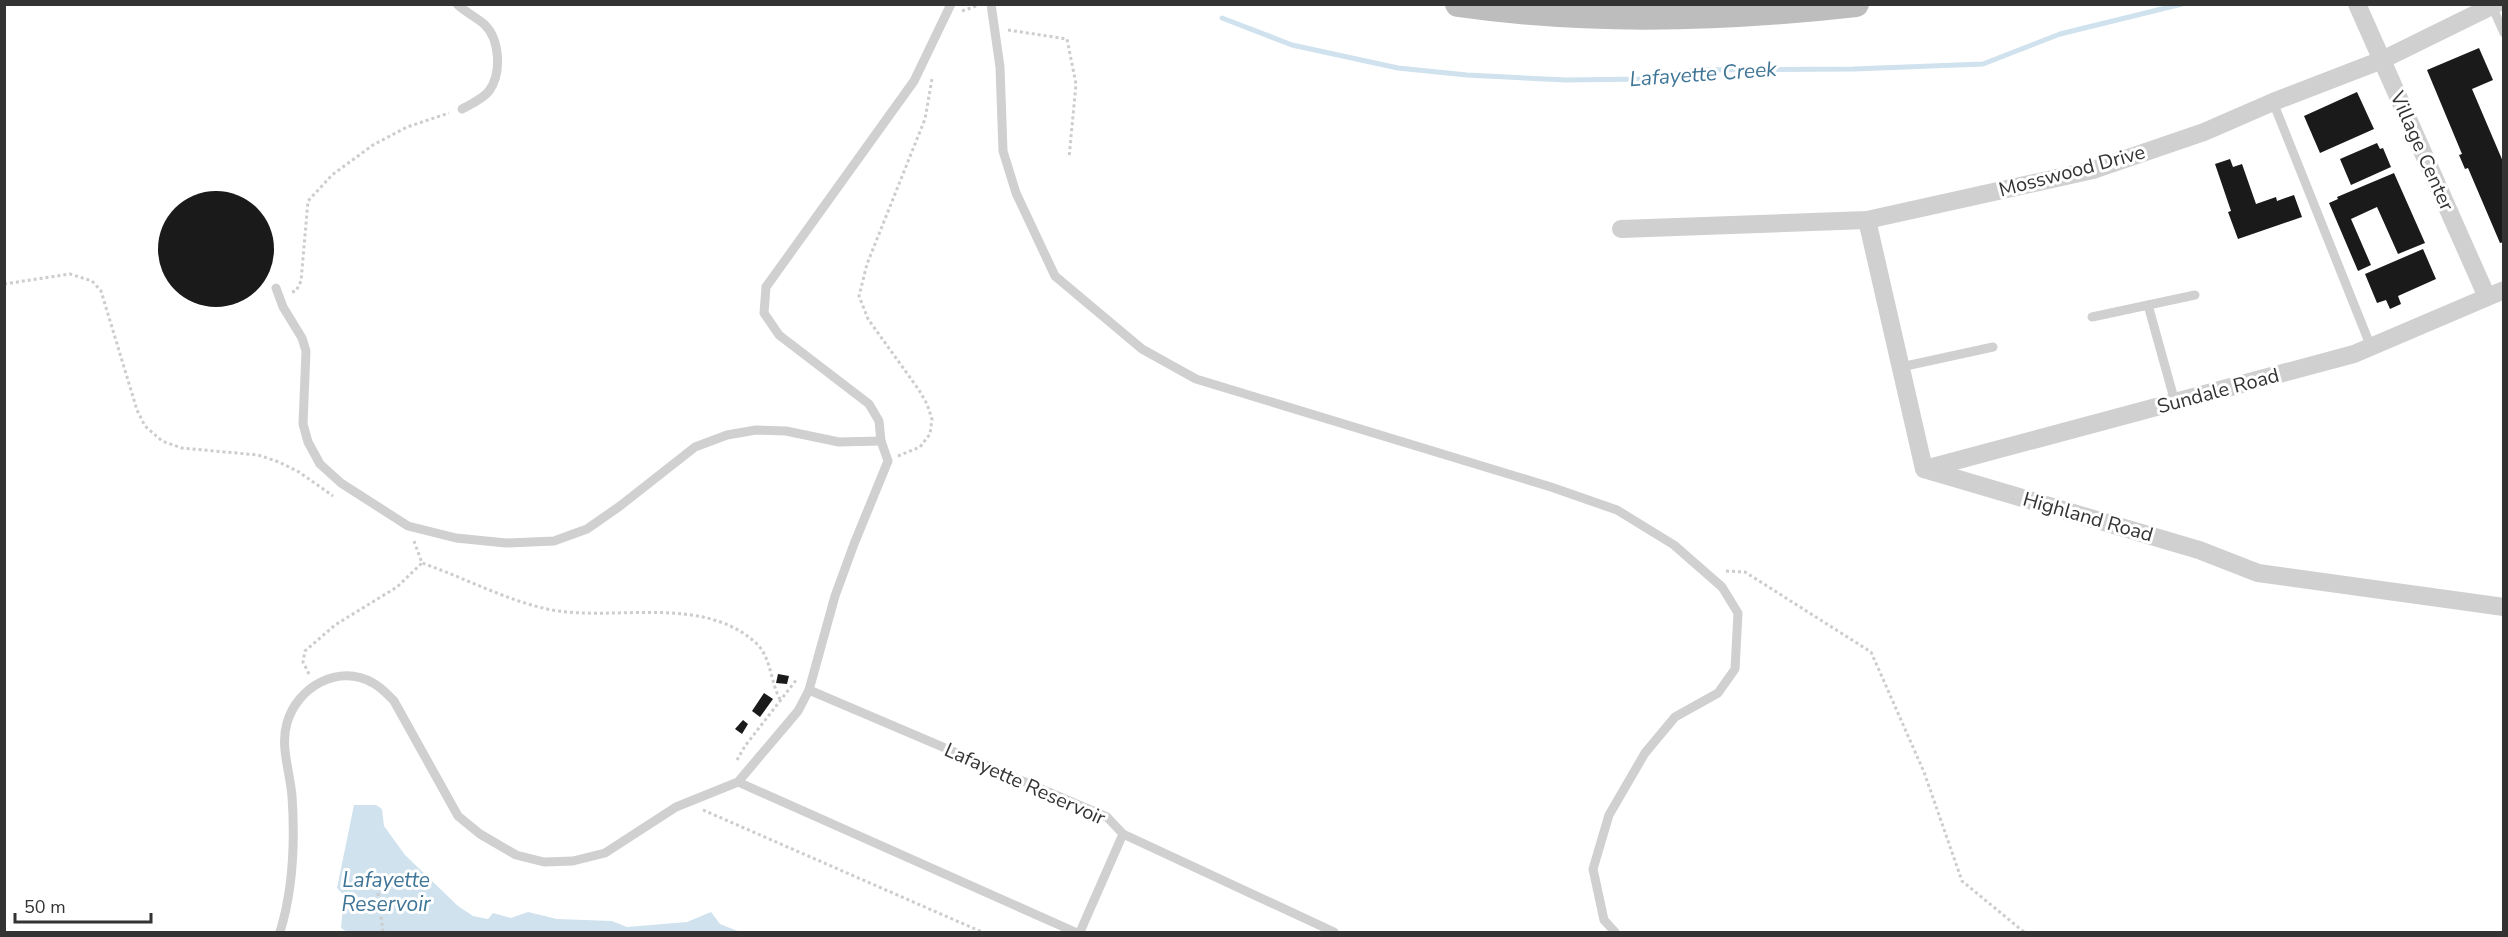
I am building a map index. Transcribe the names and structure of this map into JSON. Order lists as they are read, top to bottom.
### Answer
{
  "streets": {
    "street": [
      "Village Center",
      "Mosswood Drive",
      "Sundale Road",
      "Highland Road"
    ],
    "lane": ["Lafayette Reservoir"]
  },
  "crossings": [
    ["Village Center", "Mosswood Drive"],
    ["Village Center", "Sundale Road"],
    ["Sundale Road", "Highland Road"]
  ],
  "water": ["Lafayette Creek", "Lafayette Reservoir"],
  "scale_bar": "50 m"
}
